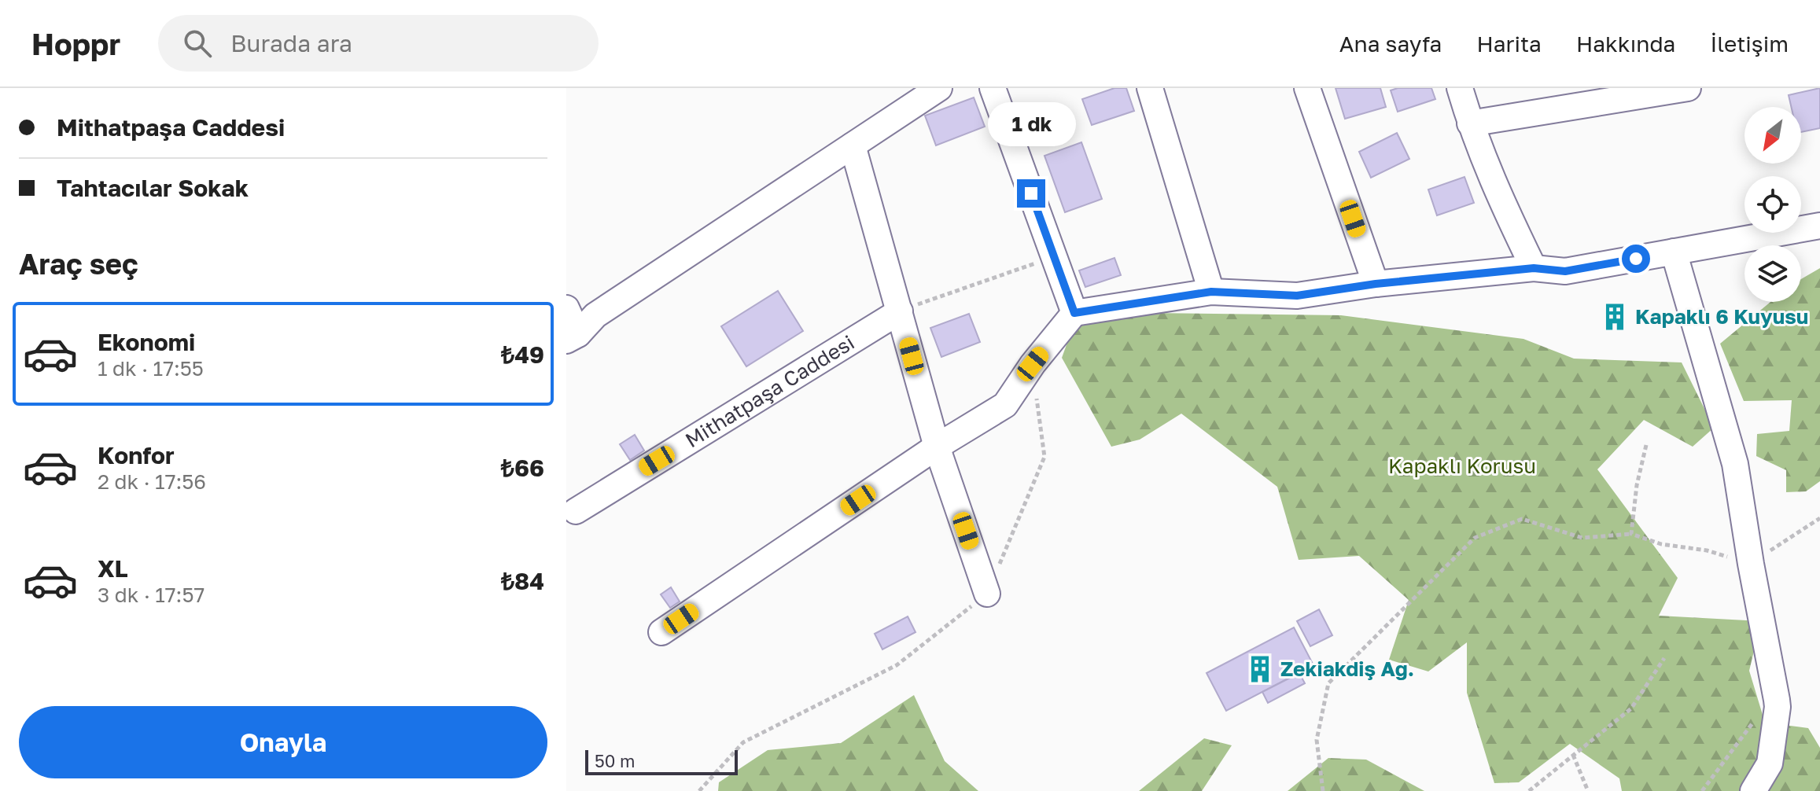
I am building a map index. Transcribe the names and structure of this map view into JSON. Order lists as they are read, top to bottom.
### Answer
{
  "streets": {
    "street": ["Mithatpaşa Caddesi"]
  },
  "parks": ["Kapaklı Korusu"],
  "places": {
    "building": ["Kapaklı 6 Kuyusu", "Zekiakdiş Ağ."]
  },
  "scale_bar": "50 m",
  "north": "bottom left",
  "page": {
    "header": "Hoppr",
    "search": "Burada ara",
    "nav": [
      "Ana sayfa",
      "Harita",
      "Hakkında",
      "İletişim"
    ],
    "banner": ["Mithatpaşa Caddesi", "Tahtacılar Sokak"],
    "bubble": "1 dk",
    "heading": "Araç seç",
    "list": [
      {
        "name": "Ekonomi",
        "note": "1 dk · 17:55",
        "value": "₺49"
      },
      {
        "name": "Konfor",
        "note": "2 dk · 17:56",
        "value": "₺66"
      },
      {
        "name": "XL",
        "note": "3 dk · 17:57",
        "value": "₺84"
      }
    ],
    "buttons": "Onayla",
    "scale": "50 m"
  }
}
